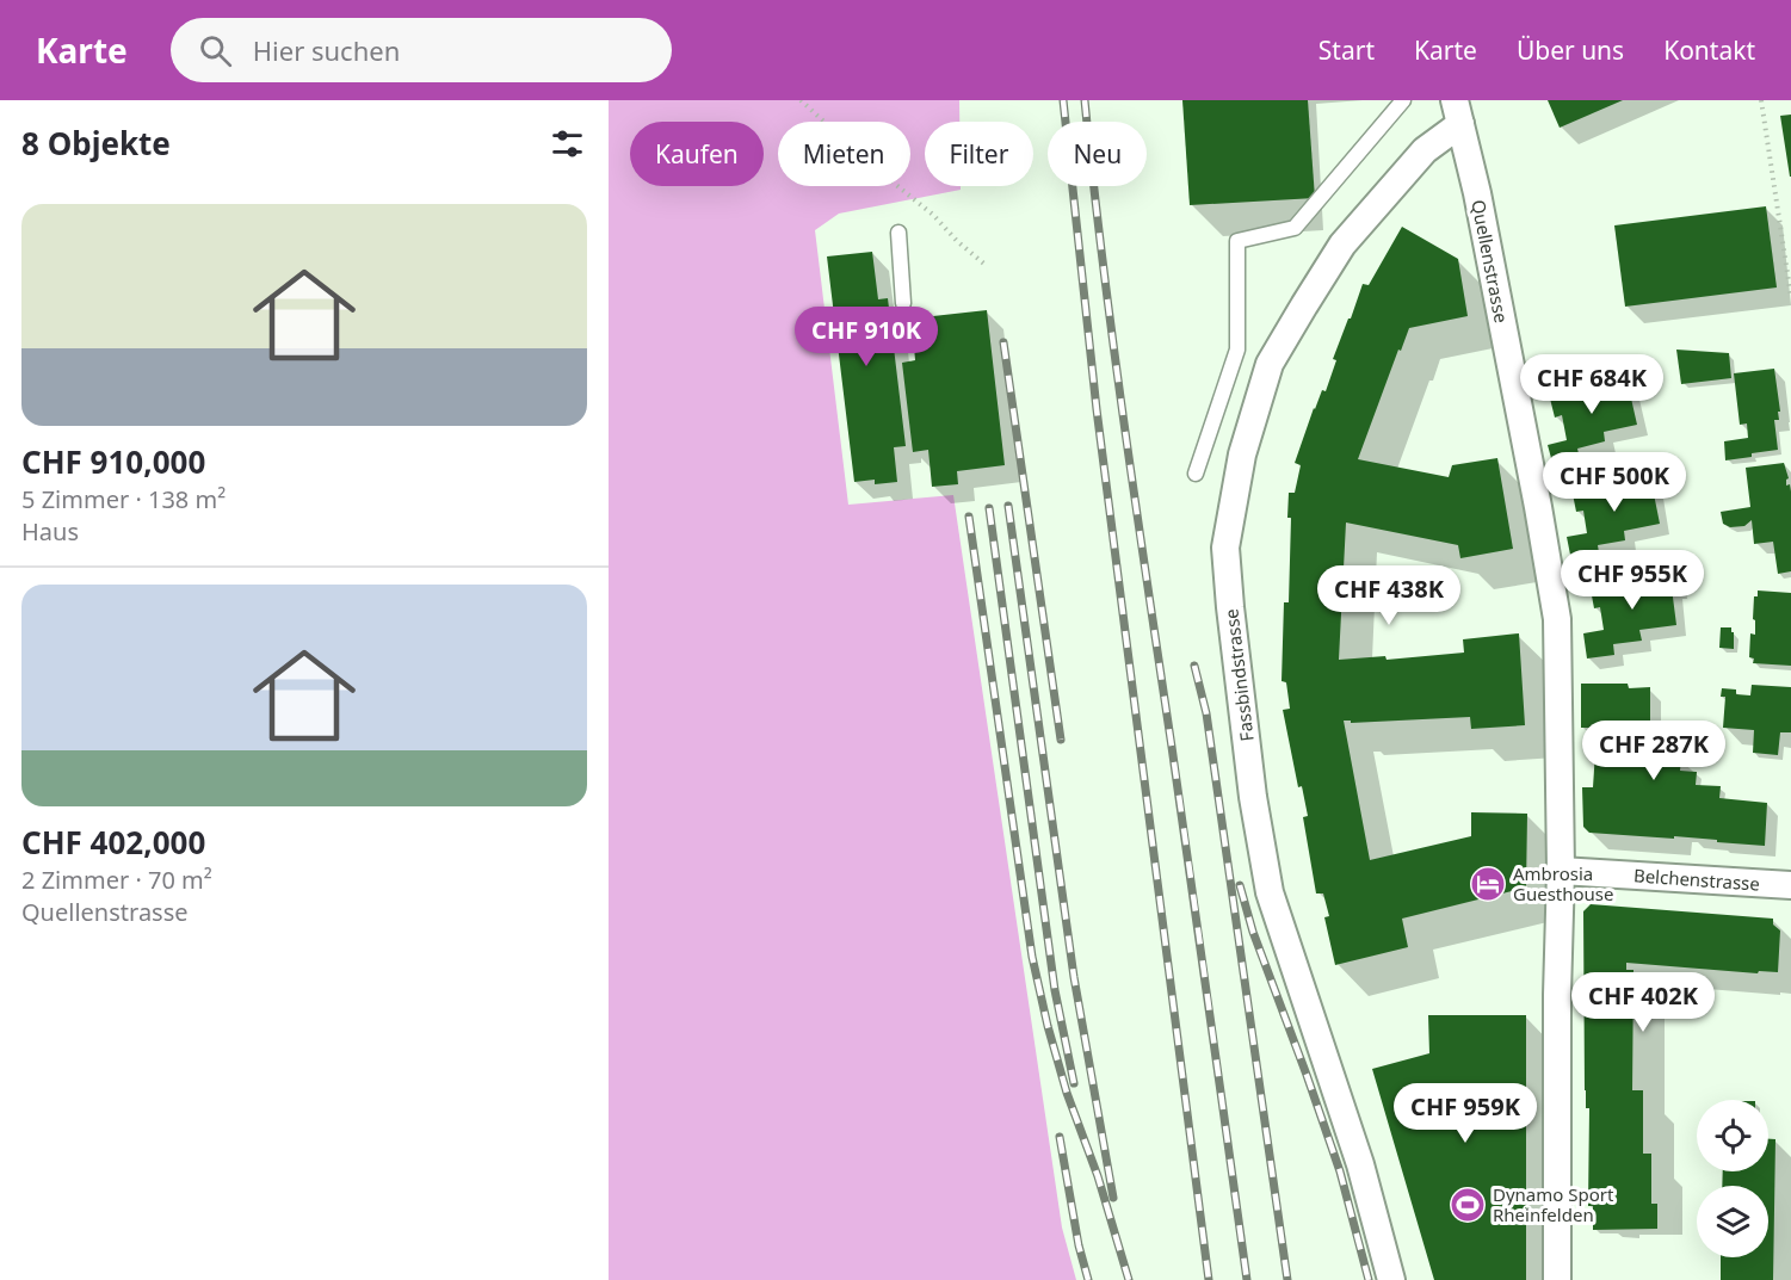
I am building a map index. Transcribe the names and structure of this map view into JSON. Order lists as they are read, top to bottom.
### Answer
{
  "streets": {
    "street": ["Quellenstrasse", "Fassbindstrasse", "Belchenstrasse"]
  },
  "crossings": [
    ["Quellenstrasse", "Fassbindstrasse"],
    ["Quellenstrasse", "Belchenstrasse"]
  ],
  "places": {
    "hotel": ["Ambrosia Guesthouse"],
    "sports": ["Dynamo Sport Rheinfelden"]
  },
  "page": {
    "header": "Karte",
    "search": "Hier suchen",
    "nav": [
      "Start",
      "Karte",
      "Über uns",
      "Kontakt"
    ],
    "heading": "8 Objekte",
    "chip": [
      "Kaufen",
      "Mieten",
      "Filter",
      "Neu"
    ],
    "list": [
      {
        "name": "CHF 910,000",
        "note": "5 Zimmer · 138 m² · Haus"
      },
      {
        "name": "CHF 402,000",
        "note": "2 Zimmer · 70 m² · Quellenstrasse"
      }
    ],
    "price": [
      "CHF 910K",
      "CHF 684K",
      "CHF 500K",
      "CHF 955K",
      "CHF 438K",
      "CHF 287K",
      "CHF 402K",
      "CHF 959K"
    ]
  }
}
